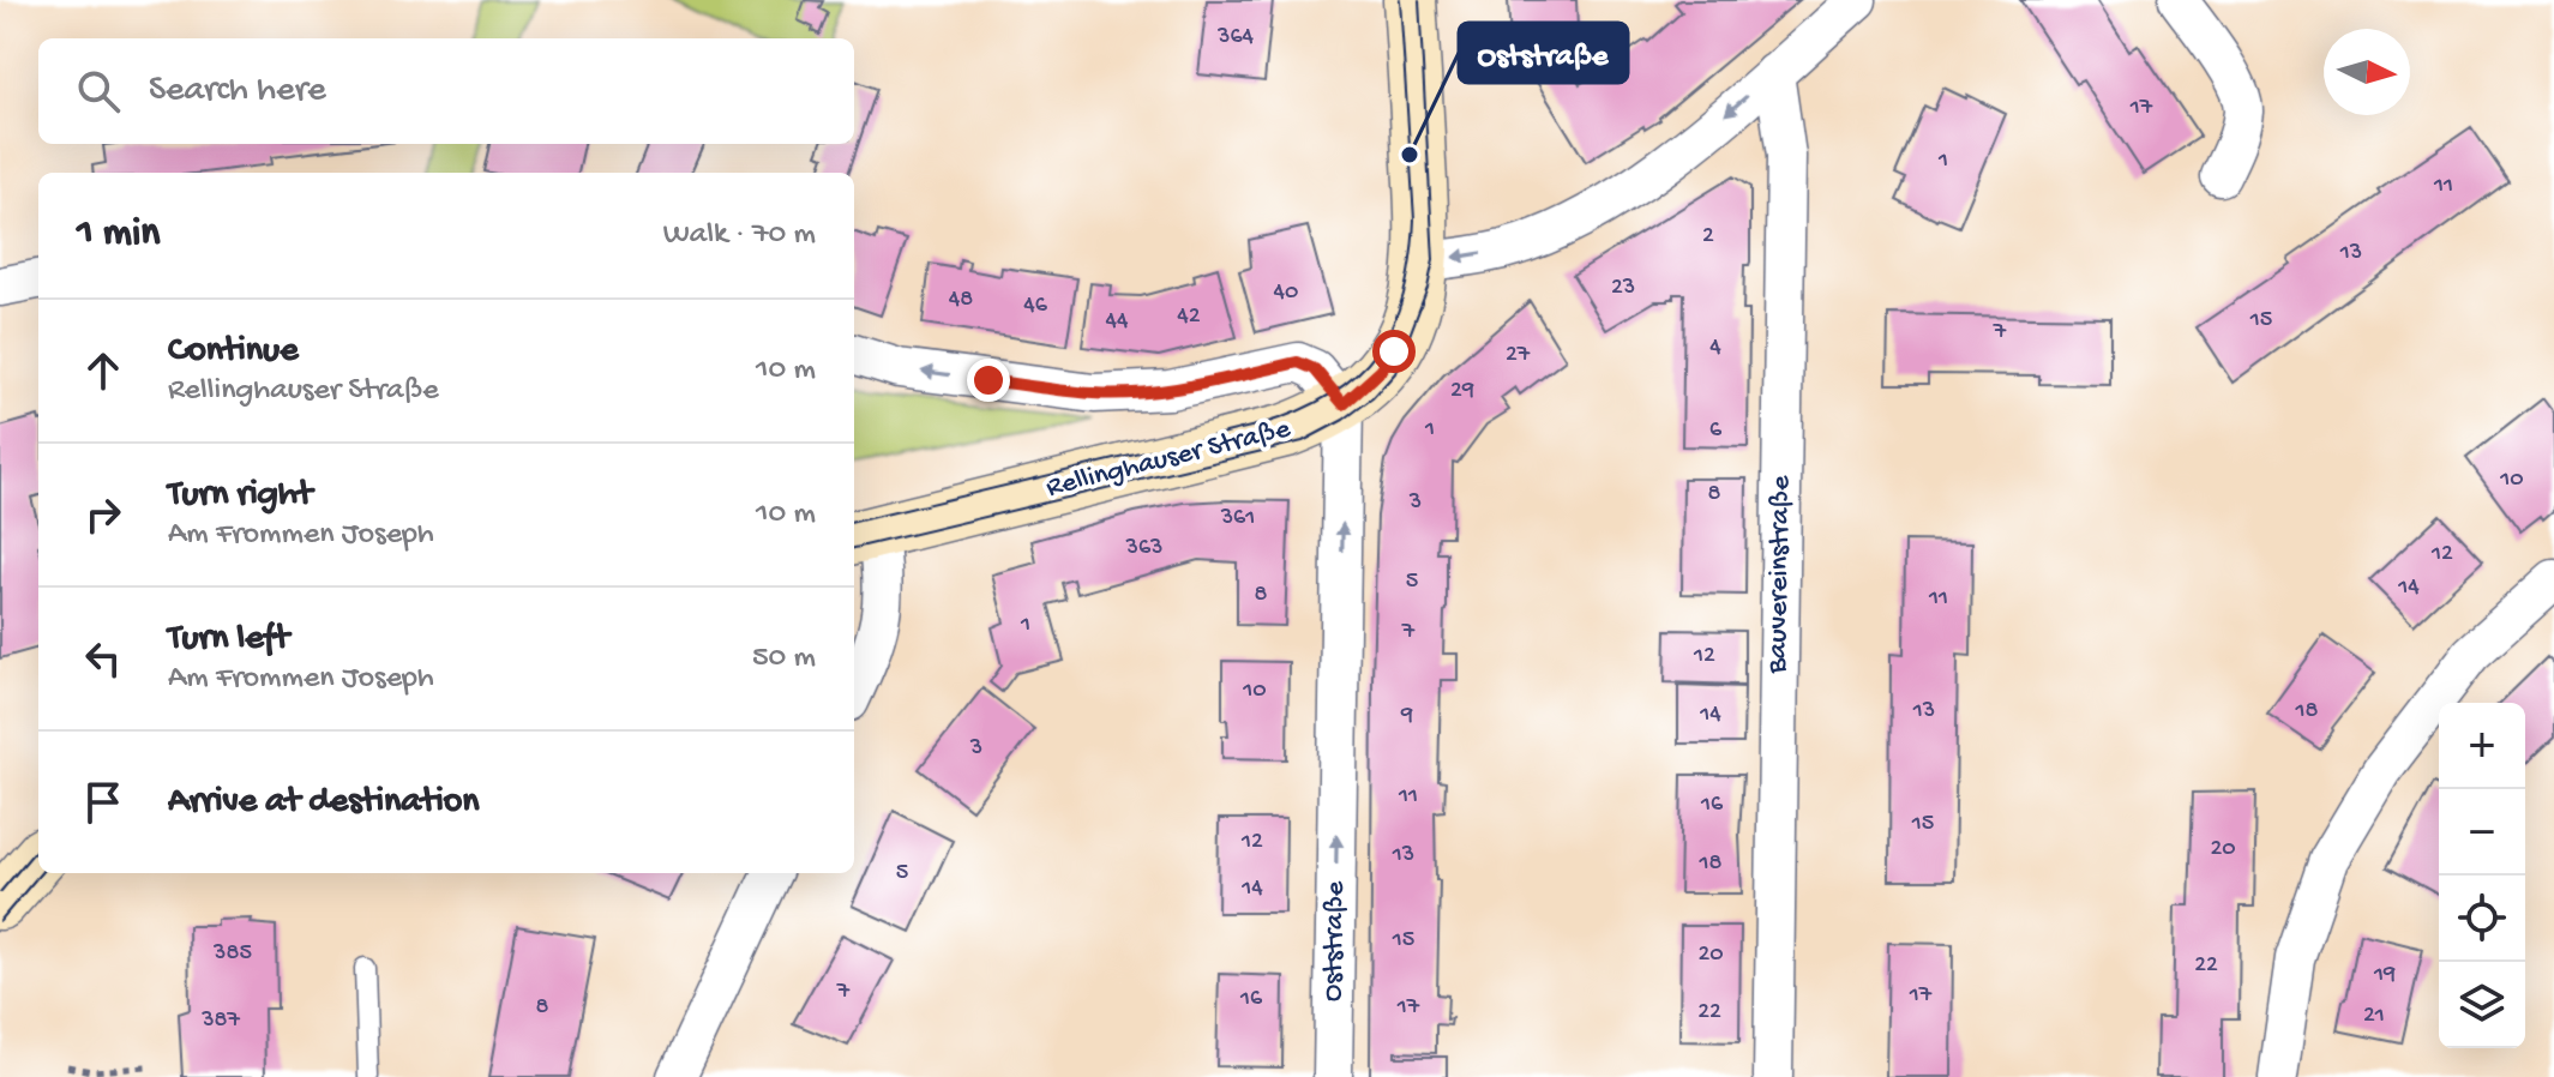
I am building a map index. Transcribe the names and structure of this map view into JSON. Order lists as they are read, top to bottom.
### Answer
{
  "streets": {
    "main road": ["Rellinghauser Straße"],
    "street": ["Bauvereinstraße", "Oststraße"]
  },
  "crossings": [
    ["Rellinghauser Straße", "Oststraße"]
  ],
  "one_way": ["Oststraße"],
  "places": ["Oststraße"],
  "house_numbers": [
    "364",
    "17",
    "1",
    "11",
    "2",
    "13",
    "23",
    "40",
    "48",
    "46",
    "42",
    "15",
    "44",
    "7",
    "4",
    "27",
    "29",
    "1",
    "6",
    "10",
    "8",
    "3",
    "361",
    "363",
    "12",
    "5",
    "14",
    "8",
    "11",
    "1",
    "7",
    "12",
    "10",
    "13",
    "18",
    "14",
    "9",
    "3",
    "11",
    "16",
    "15",
    "12",
    "20",
    "13",
    "18",
    "5",
    "14",
    "15",
    "385",
    "20",
    "22",
    "19",
    "7",
    "17",
    "16",
    "8",
    "17",
    "22",
    "21",
    "387"
  ],
  "north": "right",
  "page": {
    "search": "Search here",
    "heading": ["1 min", "Walk · 70 m"],
    "list": [
      ["Continue", "Rellinghauser Straße", "10 m"],
      ["Turn right", "Am Frommen Joseph", "10 m"],
      ["Turn left", "Am Frommen Joseph", "50 m"],
      "Arrive at destination"
    ],
    "map_buttons": ["+", "−"]
  }
}
